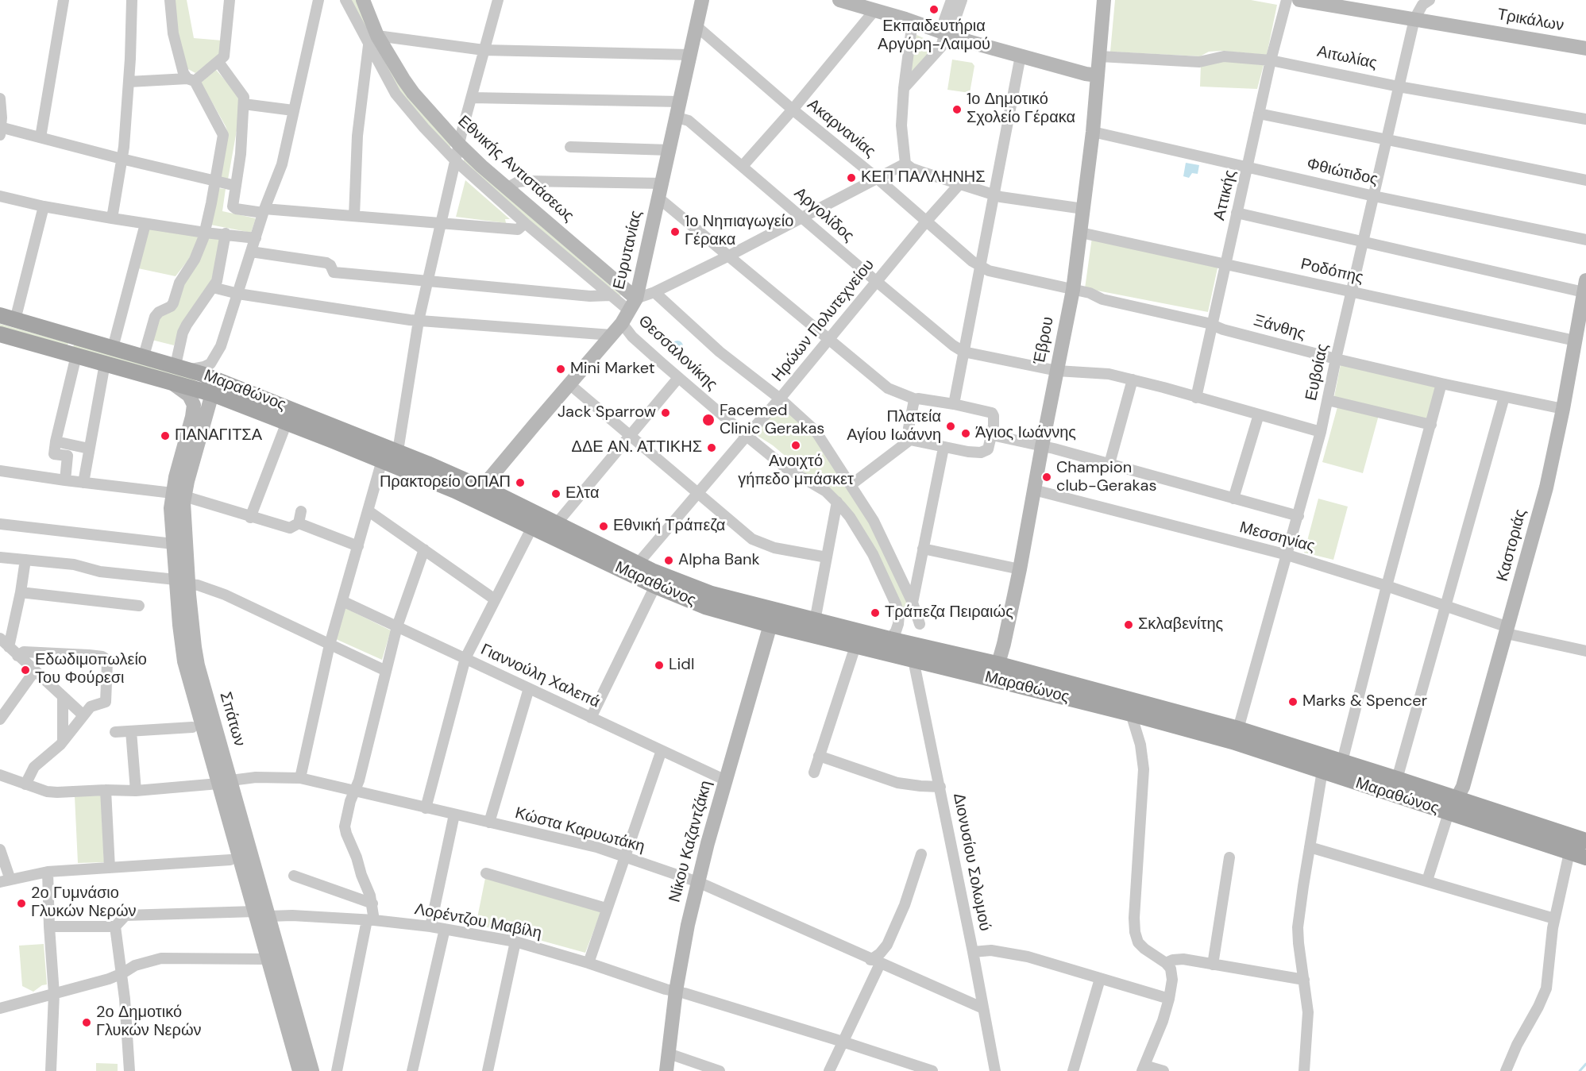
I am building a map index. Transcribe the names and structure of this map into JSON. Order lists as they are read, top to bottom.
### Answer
{
  "streets": {
    "main road": ["Μαραθώνος"],
    "street": [
      "Τρικάλων",
      "Αιτωλίας",
      "Ακαρνανίας",
      "Εθνικής Αντιστάσεως",
      "Φθιώτιδος",
      "Αττικής",
      "Αργολίδος",
      "Ευρυτανίας",
      "Ροδόπης",
      "Ηρώων Πολυτεχνείου",
      "Ξάνθης",
      "Έβρου",
      "Θεσσαλονίκης",
      "Ευβοίας",
      "Μεσσηνίας",
      "Καστοριάς",
      "Γιαννούλη Χαλεπά",
      "Σπάτων",
      "Κώστα Καρυωτάκη",
      "Νίκου Καζαντζάκη",
      "Διονυσίου Σολωμού",
      "Λορέντζου Μαβίλη"
    ]
  },
  "crossings": [
    ["Τρικάλων", "Ευβοίας"],
    ["Αιτωλίας", "Αττικής"],
    ["Αιτωλίας", "Έβρου"],
    ["Αιτωλίας", "Ευβοίας"],
    ["Ακαρνανίας", "Ευρυτανίας"],
    ["Ακαρνανίας", "Ηρώων Πολυτεχνείου"],
    ["Ακαρνανίας", "Ξάνθης"],
    ["Ακαρνανίας", "Έβρου"],
    ["Εθνικής Αντιστάσεως", "Ευρυτανίας"],
    ["Εθνικής Αντιστάσεως", "Θεσσαλονίκης"],
    ["Φθιώτιδος", "Αττικής"],
    ["Φθιώτιδος", "Έβρου"],
    ["Φθιώτιδος", "Ευβοίας"],
    ["Αττικής", "Αργολίδος"],
    ["Αττικής", "Ροδόπης"],
    ["Αττικής", "Ξάνθης"],
    ["Αργολίδος", "Ευρυτανίας"],
    ["Αργολίδος", "Ηρώων Πολυτεχνείου"],
    ["Αργολίδος", "Έβρου"],
    ["Αργολίδος", "Ευβοίας"],
    ["Ευρυτανίας", "Θεσσαλονίκης"],
    ["Ευρυτανίας", "Μαραθώνος"],
    ["Ροδόπης", "Έβρου"],
    ["Ροδόπης", "Ευβοίας"],
    ["Ροδόπης", "Καστοριάς"],
    ["Ηρώων Πολυτεχνείου", "Θεσσαλονίκης"],
    ["Ηρώων Πολυτεχνείου", "Μαραθώνος"],
    ["Ξάνθης", "Έβρου"],
    ["Ξάνθης", "Ευβοίας"],
    ["Ξάνθης", "Καστοριάς"],
    ["Έβρου", "Μαραθώνος"],
    ["Έβρου", "Μεσσηνίας"],
    ["Ευβοίας", "Μαραθώνος"],
    ["Ευβοίας", "Μεσσηνίας"],
    ["Μαραθώνος", "Καστοριάς"],
    ["Μαραθώνος", "Σπάτων"],
    ["Μαραθώνος", "Νίκου Καζαντζάκη"],
    ["Μαραθώνος", "Διονυσίου Σολωμού"],
    ["Μεσσηνίας", "Καστοριάς"],
    ["Γιαννούλη Χαλεπά", "Νίκου Καζαντζάκη"],
    ["Σπάτων", "Κώστα Καρυωτάκη"],
    ["Σπάτων", "Λορέντζου Μαβίλη"],
    ["Κώστα Καρυωτάκη", "Νίκου Καζαντζάκη"],
    ["Κώστα Καρυωτάκη", "Διονυσίου Σολωμού"],
    ["Νίκου Καζαντζάκη", "Λορέντζου Μαβίλη"]
  ],
  "places": [
    "Εκπαιδευτήρια Αργύρη-Λαιμού",
    "1ο Δημοτικό Σχολείο Γέρακα",
    "ΚΕΠ ΠΑΛΛΗΝΗΣ",
    "1ο Νηπιαγωγείο Γέρακα",
    "Mini Market",
    "Jack Sparrow",
    "Facemed Clinic Gerakas",
    "Πλατεία Αγίου Ιωάννη",
    "Άγιος Ιωάννης",
    "ΠΑΝΑΓΙΤΣΑ",
    "Ανοιχτό γήπεδο μπάσκετ",
    "ΔΔΕ ΑΝ. ΑΤΤΙΚΗΣ",
    "Champion club-Gerakas",
    "Πρακτορείο ΟΠΑΠ",
    "Ελτα",
    "Εθνική Τράπεζα",
    "Alpha Bank",
    "Τράπεζα Πειραιώς",
    "Σκλαβενίτης",
    "Lidl",
    "Εδωδιμοπωλείο Του Φούρεσι",
    "Marks & Spencer",
    "2ο Γυμνάσιο Γλυκών Νερών",
    "2ο Δημοτικό Γλυκών Νερών"
  ]
}
